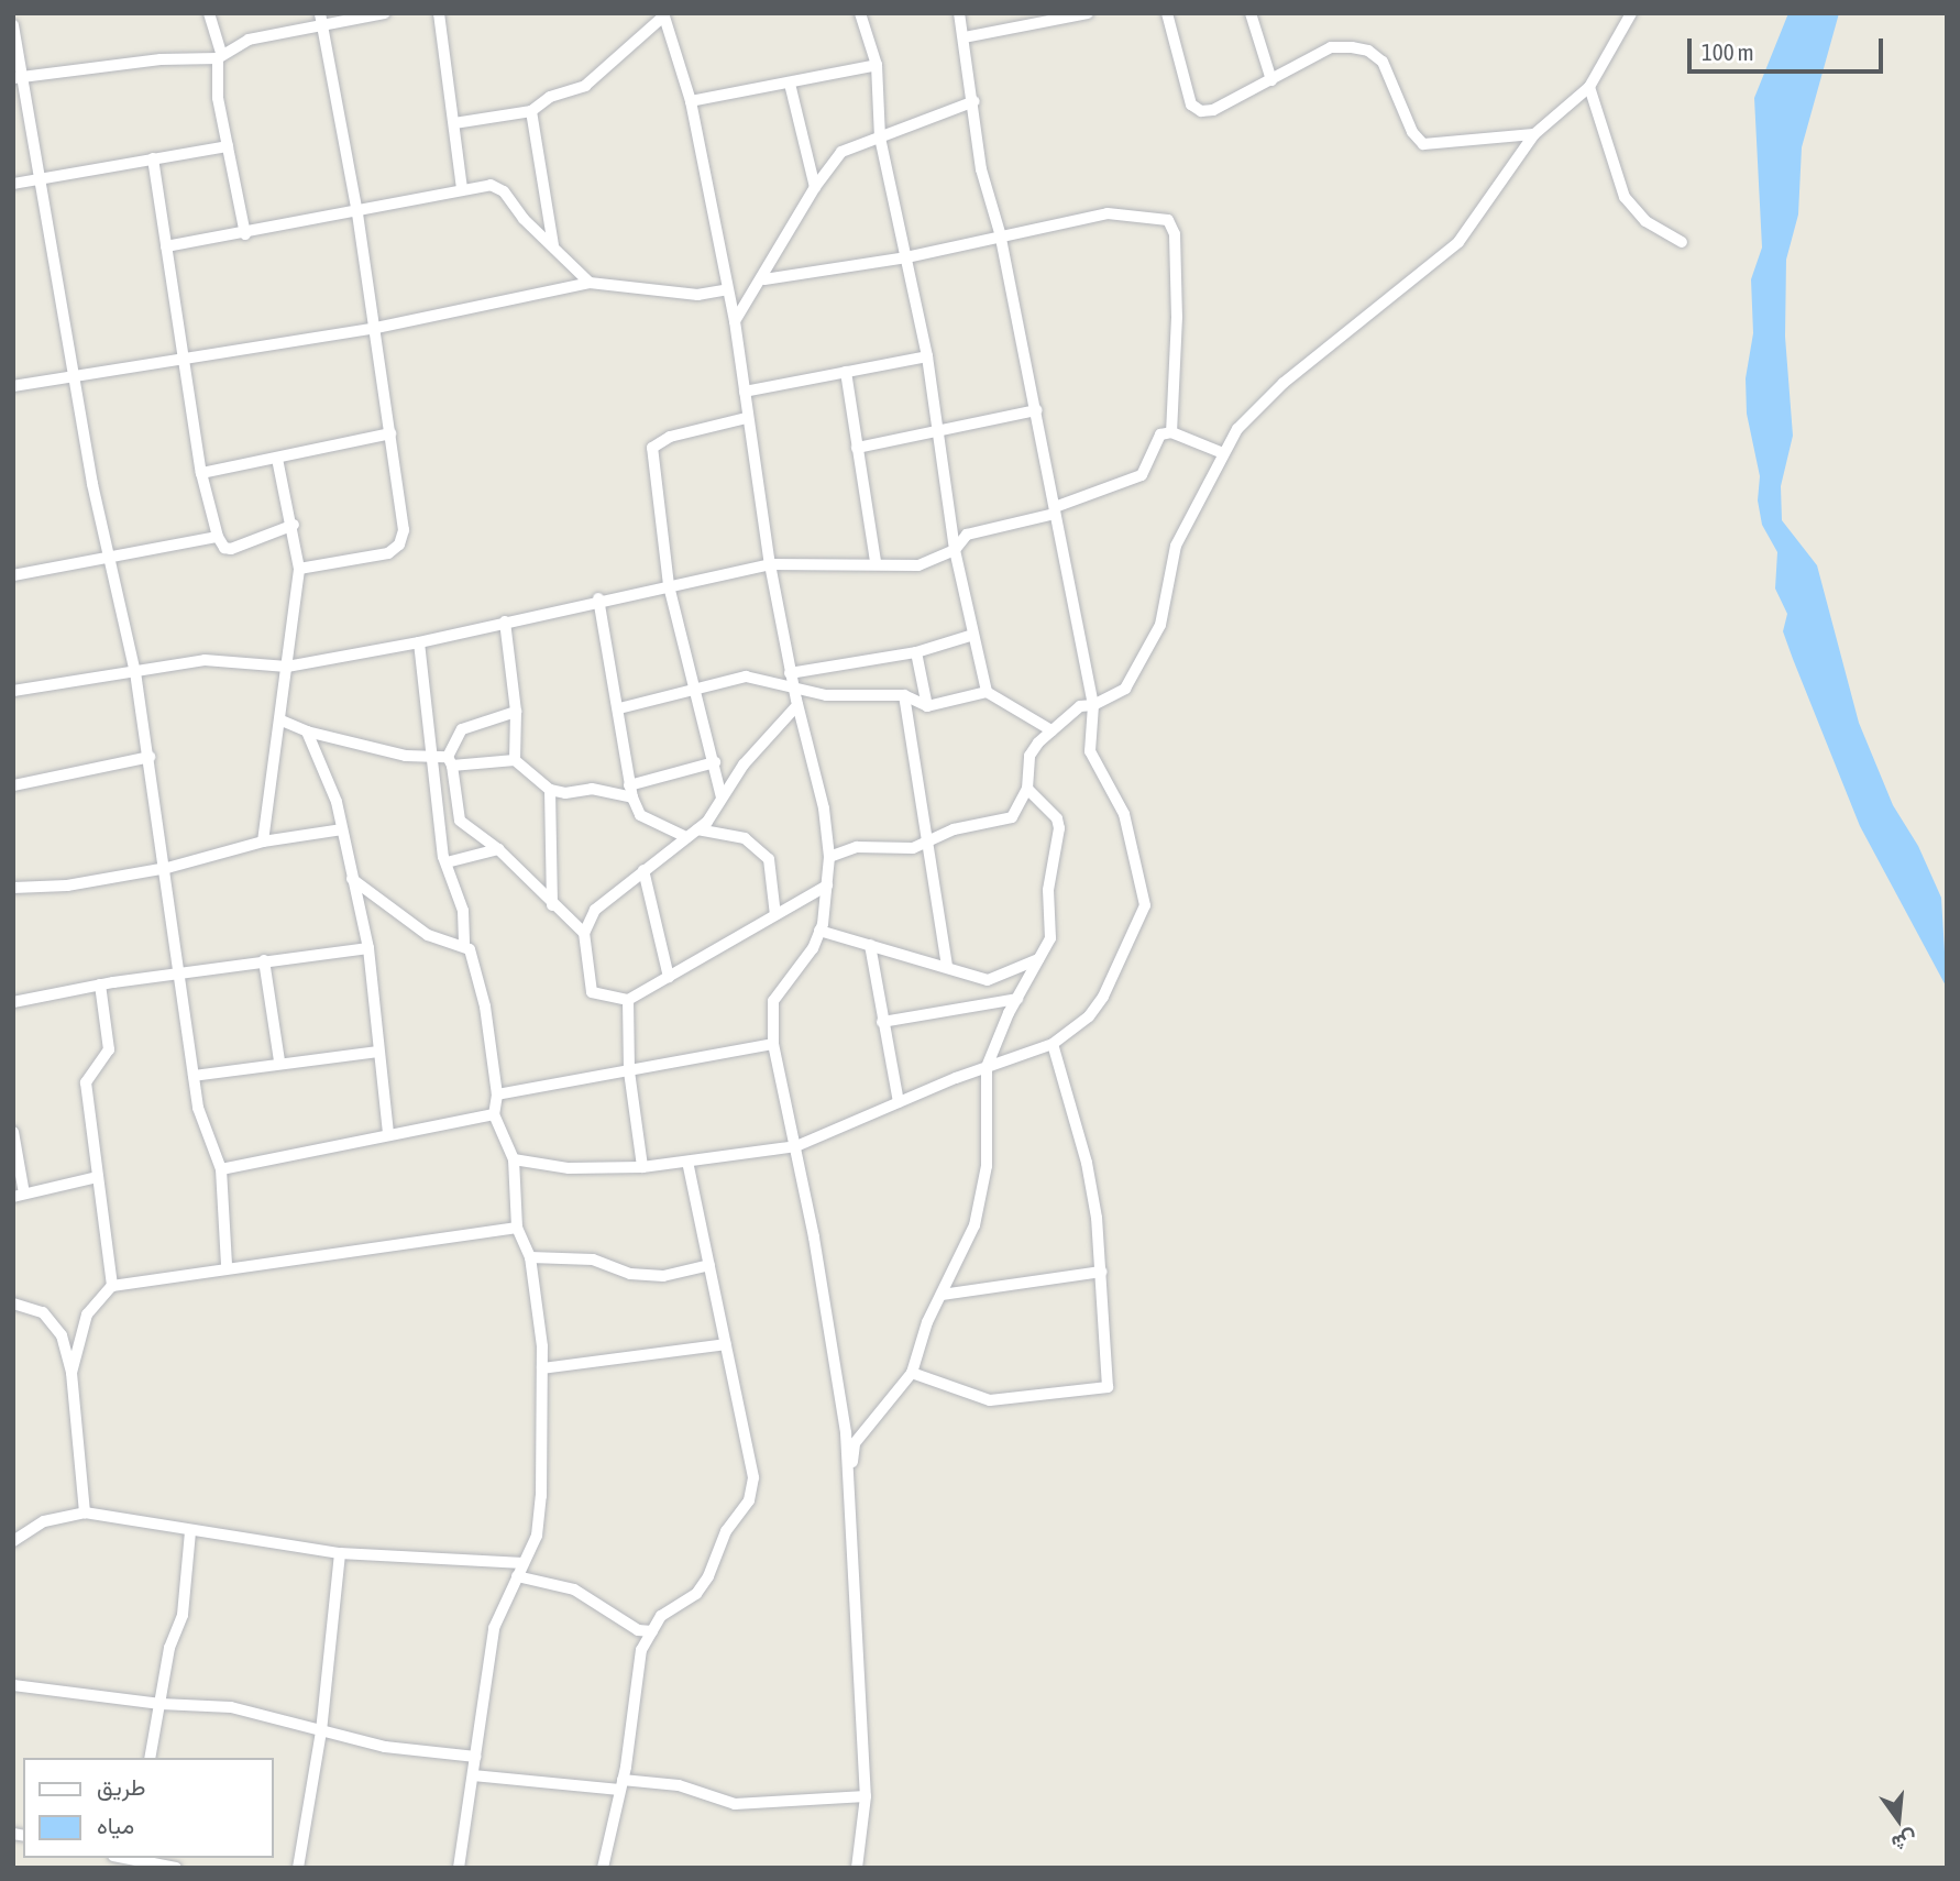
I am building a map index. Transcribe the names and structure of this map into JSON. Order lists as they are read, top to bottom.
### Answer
{
  "legend": ["طريق", "مياه"],
  "scale_bar": "100 m",
  "north": "bottom"
}
